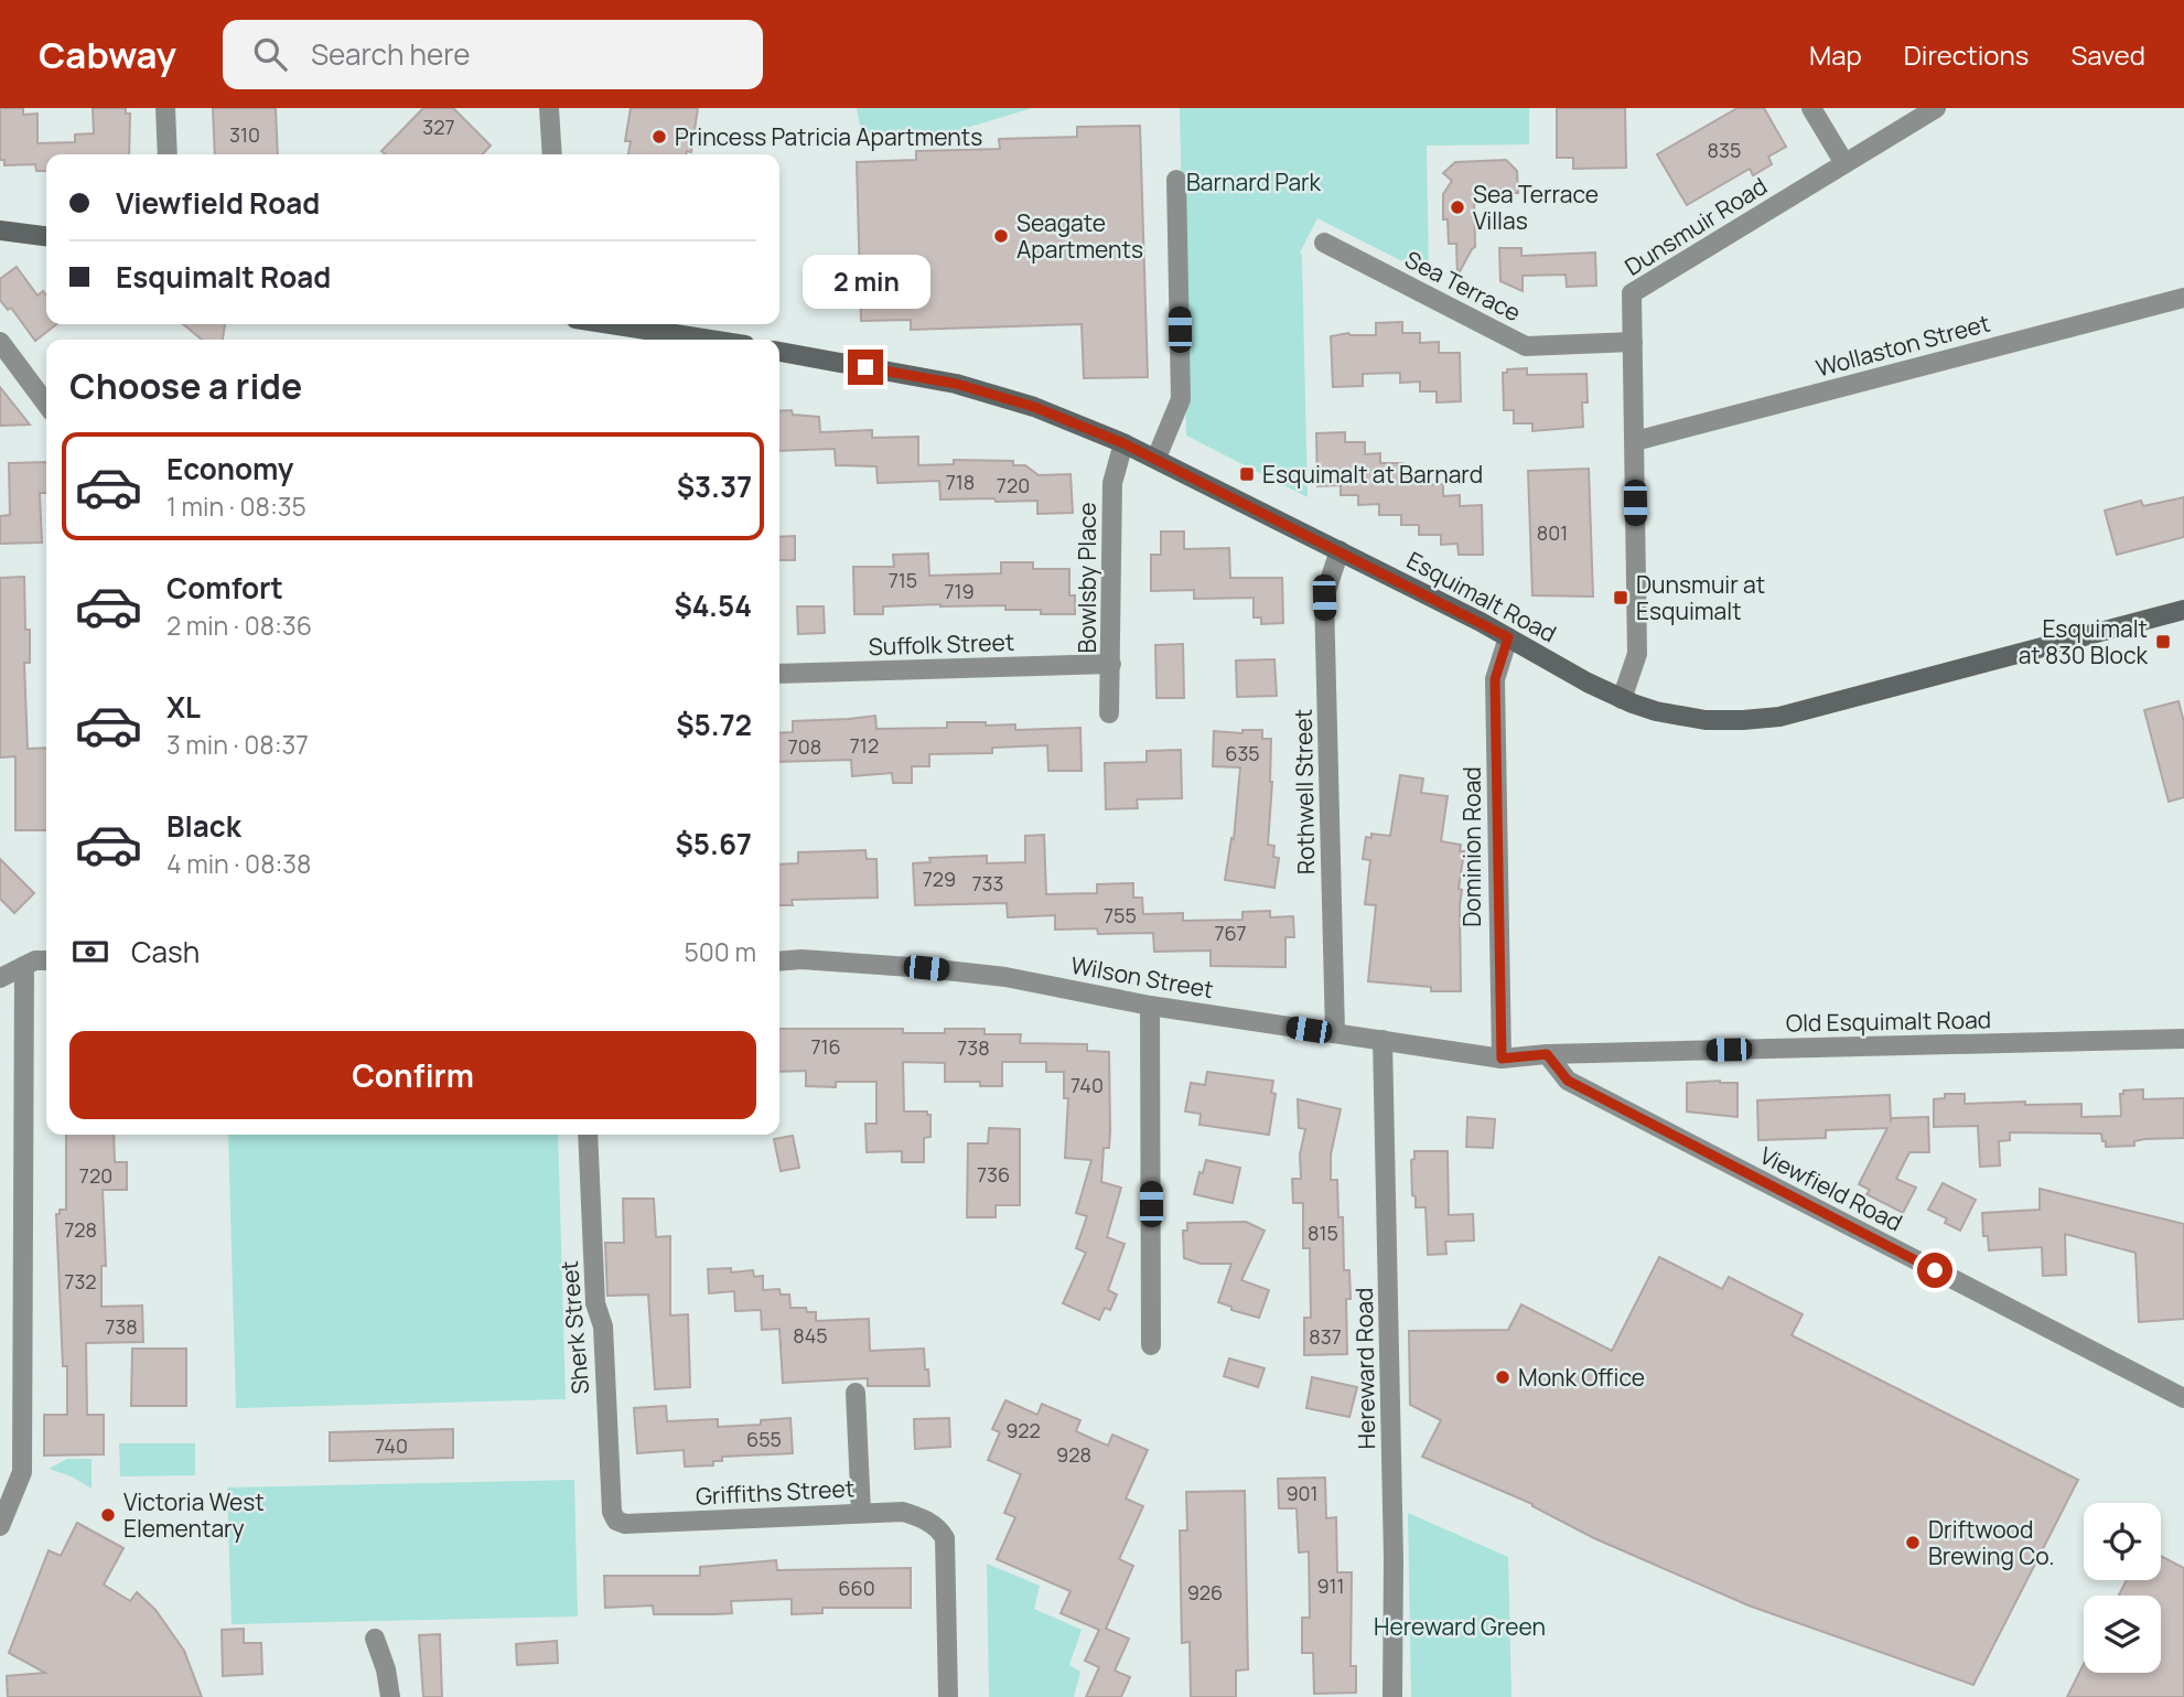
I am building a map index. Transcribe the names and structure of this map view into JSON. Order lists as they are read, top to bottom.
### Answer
{
  "streets": {
    "main road": ["Esquimalt Road"],
    "street": [
      "Dunsmuir Road",
      "Sea Terrace",
      "Wollaston Street",
      "Bowlsby Place",
      "Suffolk Street",
      "Rothwell Street",
      "Dominion Road",
      "Wilson Street",
      "Old Esquimalt Road",
      "Viewfield Road",
      "Sherk Street",
      "Hereward Road",
      "Griffiths Street"
    ]
  },
  "crossings": [
    ["Dunsmuir Road", "Sea Terrace"],
    ["Dunsmuir Road", "Wollaston Street"],
    ["Dunsmuir Road", "Esquimalt Road"],
    ["Bowlsby Place", "Esquimalt Road"],
    ["Bowlsby Place", "Suffolk Street"],
    ["Esquimalt Road", "Rothwell Street"],
    ["Esquimalt Road", "Dominion Road"],
    ["Rothwell Street", "Wilson Street"],
    ["Dominion Road", "Wilson Street"],
    ["Dominion Road", "Old Esquimalt Road"],
    ["Wilson Street", "Old Esquimalt Road"],
    ["Wilson Street", "Hereward Road"],
    ["Old Esquimalt Road", "Viewfield Road"],
    ["Sherk Street", "Griffiths Street"]
  ],
  "parks": ["Barnard Park", "Hereward Green"],
  "places": {
    "other": [
      "Princess Patricia Apartments",
      "Sea Terrace Villas",
      "Seagate Apartments",
      "Monk Office",
      "Victoria West Elementary",
      "Driftwood Brewing Co."
    ],
    "transit": ["Esquimalt at Barnard", "Dunsmuir at Esquimalt", "Esquimalt at 830 Block"]
  },
  "house_numbers": [
    "327",
    "310",
    "835",
    "718",
    "720",
    "801",
    "715",
    "719",
    "712",
    "708",
    "635",
    "729",
    "733",
    "755",
    "767",
    "716",
    "738",
    "740",
    "736",
    "720",
    "728",
    "815",
    "732",
    "738",
    "845",
    "837",
    "922",
    "655",
    "740",
    "928",
    "901",
    "911",
    "660",
    "926"
  ],
  "page": {
    "header": "Cabway",
    "search": "Search here",
    "nav": ["Map", "Directions", "Saved"],
    "banner": ["Viewfield Road", "Esquimalt Road"],
    "bubble": "2 min",
    "heading": "Choose a ride",
    "list": [
      {
        "name": "Economy",
        "note": "1 min · 08:35",
        "value": "$3.37"
      },
      {
        "name": "Comfort",
        "note": "2 min · 08:36",
        "value": "$4.54"
      },
      {
        "name": "XL",
        "note": "3 min · 08:37",
        "value": "$5.72"
      },
      {
        "name": "Black",
        "note": "4 min · 08:38",
        "value": "$5.67"
      }
    ],
    "pay": ["Cash", "500 m"],
    "buttons": "Confirm"
  }
}
